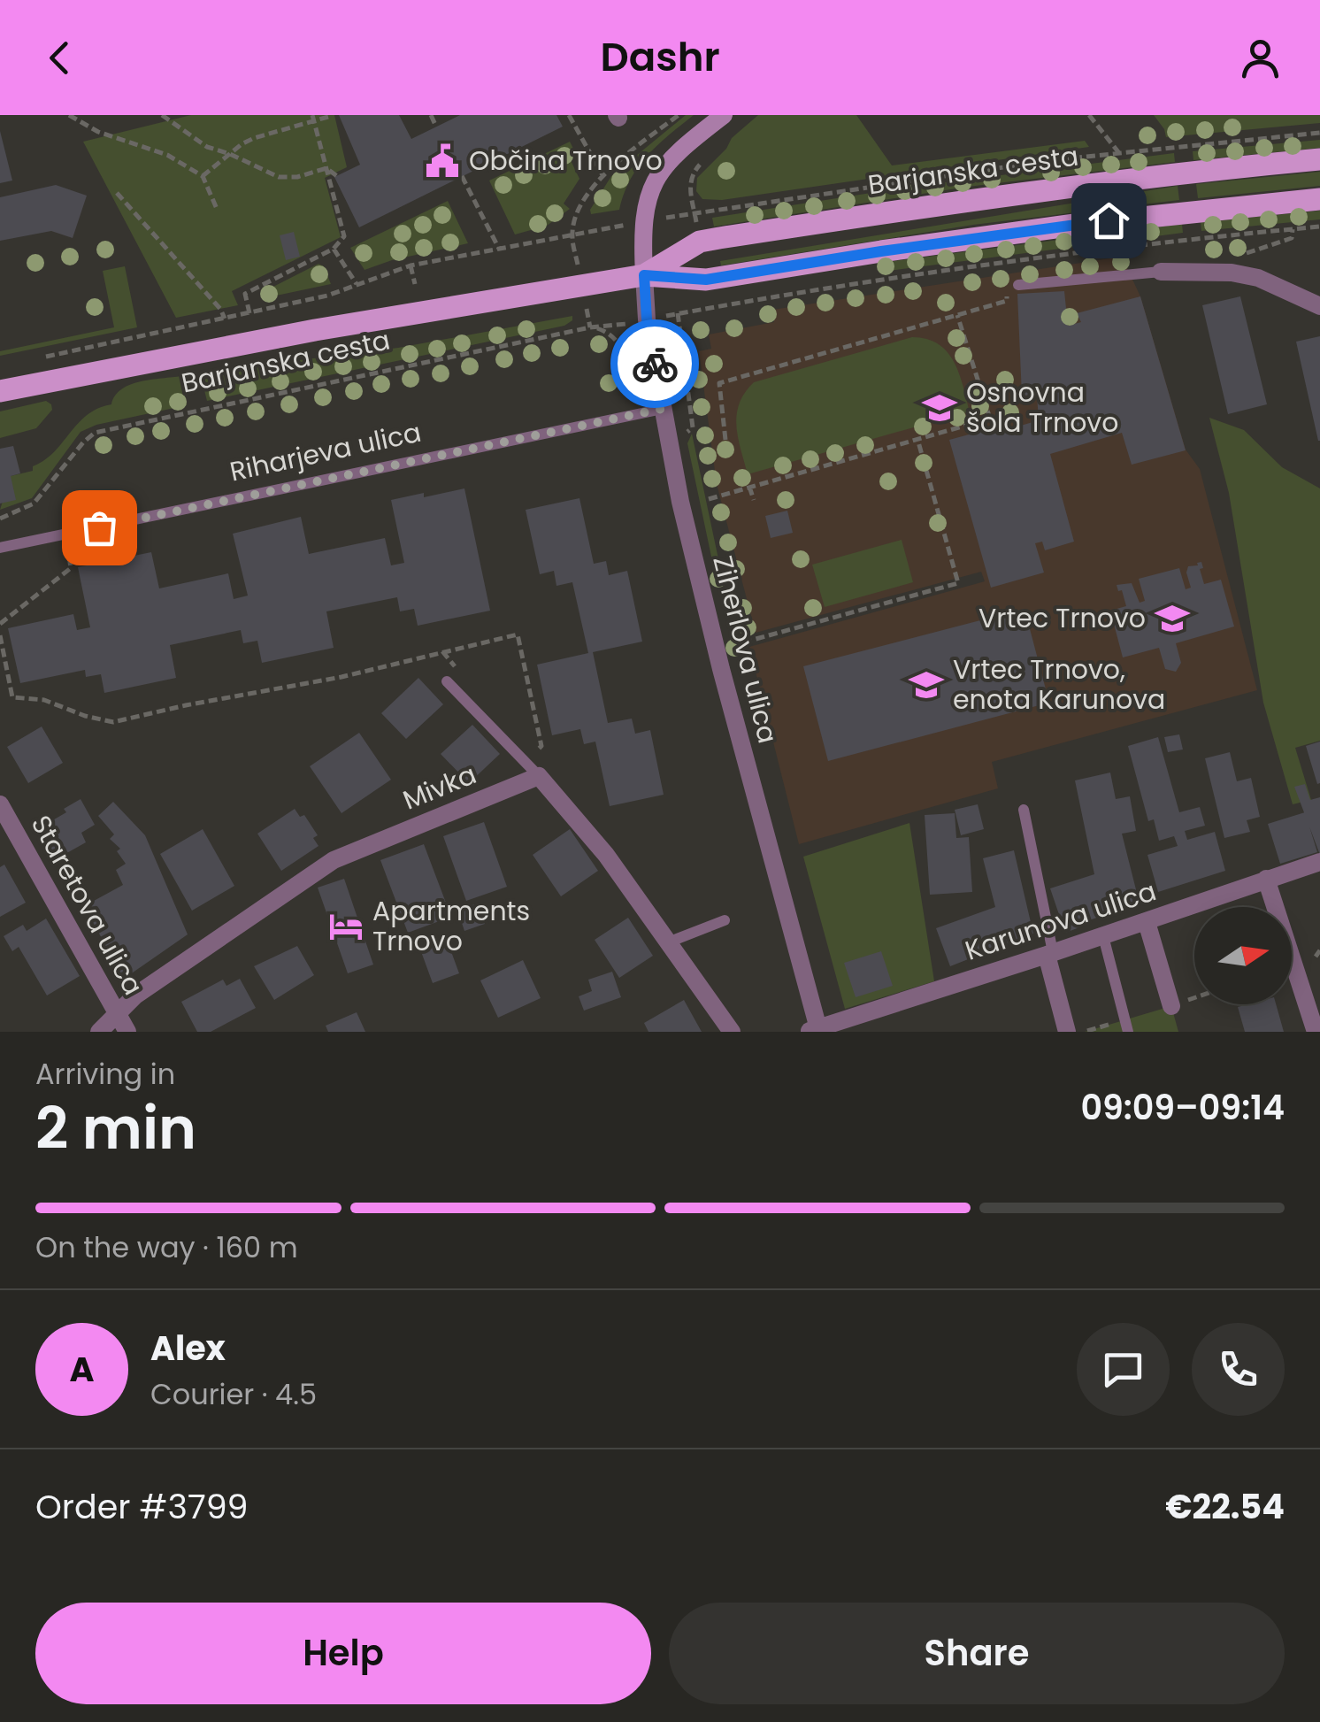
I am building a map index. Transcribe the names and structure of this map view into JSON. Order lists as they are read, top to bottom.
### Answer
{
  "streets": {
    "main road": ["Barjanska cesta"],
    "street": [
      "Ziherlova ulica",
      "Mivka",
      "Staretova ulica",
      "Karunova ulica"
    ],
    "lane": ["Riharjeva ulica"]
  },
  "crossings": [
    ["Barjanska cesta", "Ziherlova ulica"],
    ["Riharjeva ulica", "Ziherlova ulica"],
    ["Ziherlova ulica", "Karunova ulica"],
    ["Mivka", "Staretova ulica"]
  ],
  "places": {
    "public building": ["Občina Trnovo"],
    "school or university": ["Osnovna šola Trnovo", "Vrtec Trnovo", "Vrtec Trnovo, enota Karunova"],
    "hotel": ["Apartments Trnovo"]
  },
  "north": "right",
  "page": {
    "header": "Dashr",
    "heading": ["2 min", "Arriving in", "09:09–09:14"],
    "panel": [
      "Alex",
      "Courier · 4.5",
      "Order #3799",
      "€22.54"
    ],
    "bar": "On the way · 160 m",
    "round": "A",
    "buttons": ["Help", "Share"]
  }
}
